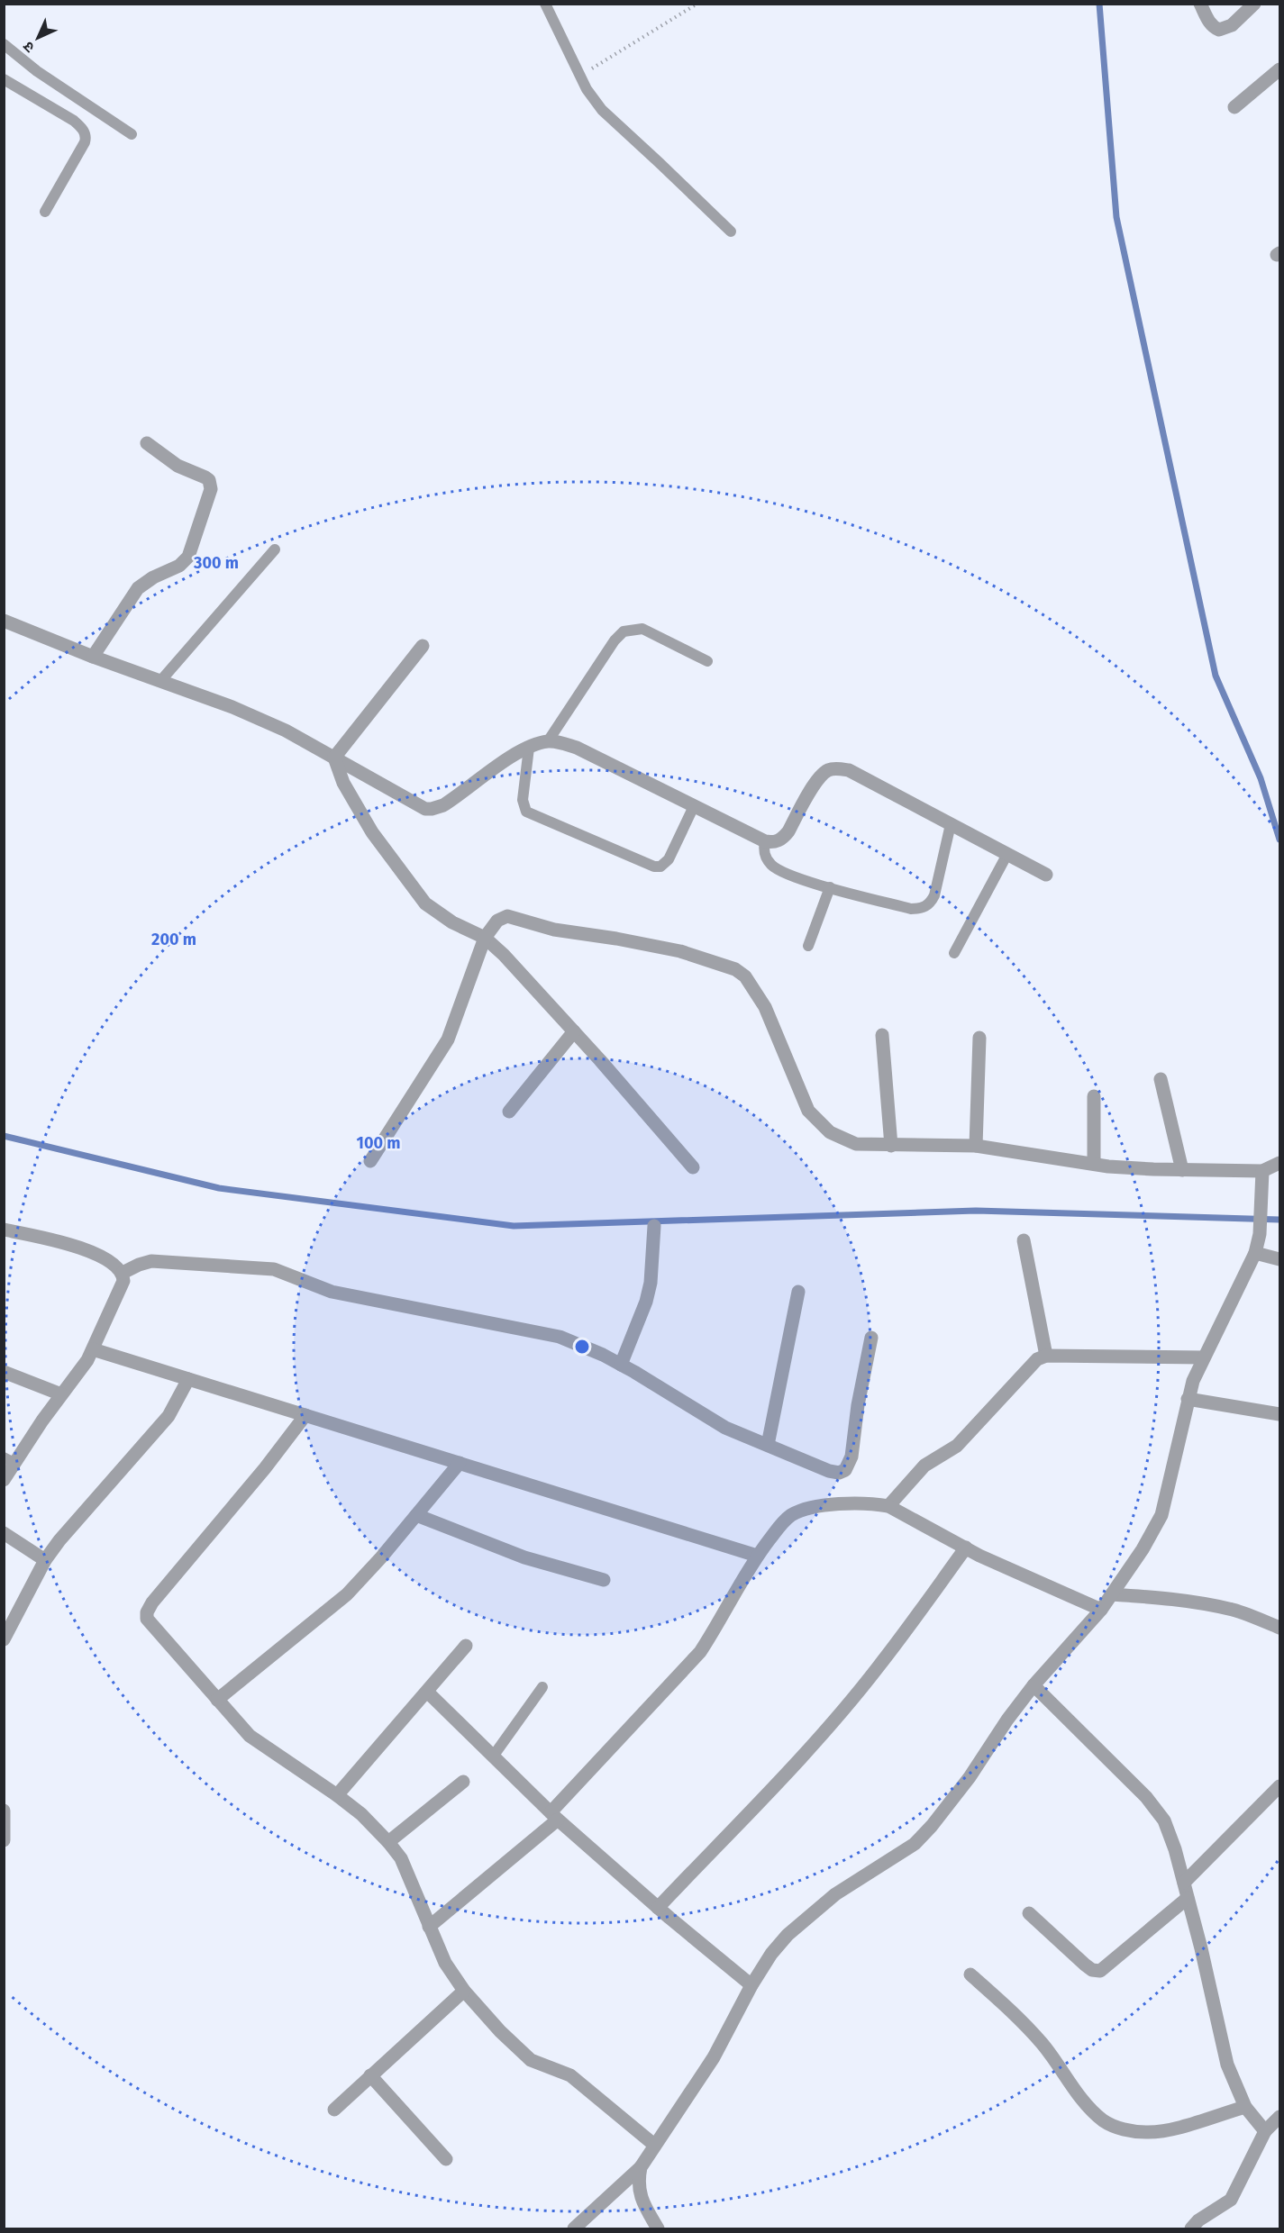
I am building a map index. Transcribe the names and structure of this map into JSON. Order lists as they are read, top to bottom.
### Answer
{
  "north": "bottom left",
  "rings": ["300 m", "200 m", "100 m"]
}
